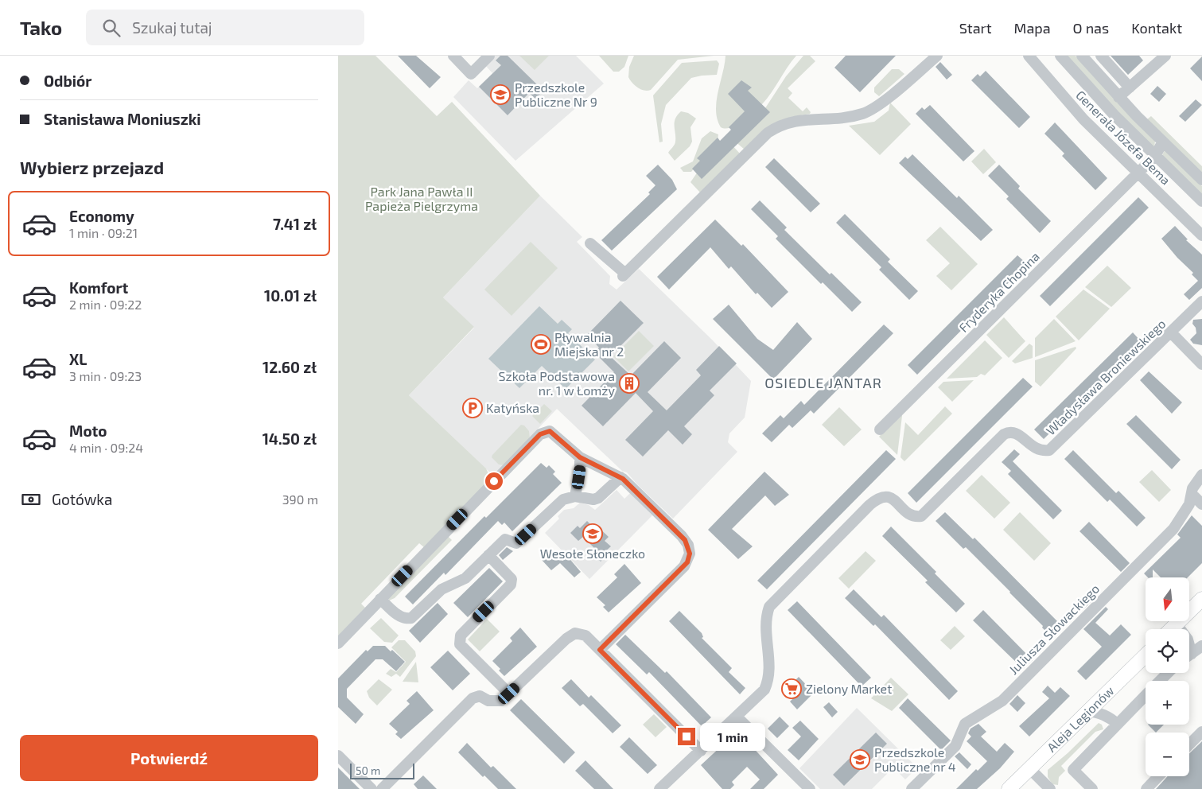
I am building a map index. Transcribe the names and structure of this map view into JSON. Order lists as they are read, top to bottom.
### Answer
{
  "streets": {
    "main road": ["Aleja Legionów"],
    "street": [
      "Generała Józefa Bema",
      "Fryderyka Chopina",
      "Władysława Broniewskiego",
      "Juliusza Słowackiego"
    ]
  },
  "crossings": [
    ["Generała Józefa Bema", "Fryderyka Chopina"]
  ],
  "districts": ["OSIEDLE JANTAR"],
  "parks": ["Park Jana Pawła II Papieża Pielgrzyma"],
  "places": {
    "school or university": ["Przedszkole Publiczne Nr 9", "Wesołe Słoneczko", "Przedszkole Publiczne nr 4"],
    "sports": ["Pływalnia Miejska nr 2"],
    "building": ["Szkoła Podstawowa nr. 1 w Łomży"],
    "parking": ["Katyńska"],
    "supermarket": ["Zielony Market"]
  },
  "scale_bar": "50 m",
  "north": "bottom",
  "page": {
    "header": "Tako",
    "search": "Szukaj tutaj",
    "nav": [
      "Start",
      "Mapa",
      "O nas",
      "Kontakt"
    ],
    "banner": ["Odbiór", "Stanisława Moniuszki"],
    "heading": "Wybierz przejazd",
    "list": [
      {
        "name": "Economy",
        "note": "1 min · 09:21",
        "value": "7.41 zł"
      },
      {
        "name": "Komfort",
        "note": "2 min · 09:22",
        "value": "10.01 zł"
      },
      {
        "name": "XL",
        "note": "3 min · 09:23",
        "value": "12.60 zł"
      },
      {
        "name": "Moto",
        "note": "4 min · 09:24",
        "value": "14.50 zł"
      }
    ],
    "pay": ["Gotówka", "390 m"],
    "map_buttons": ["+", "−"],
    "bubble": "1 min",
    "buttons": "Potwierdź",
    "scale": "50 m"
  }
}
